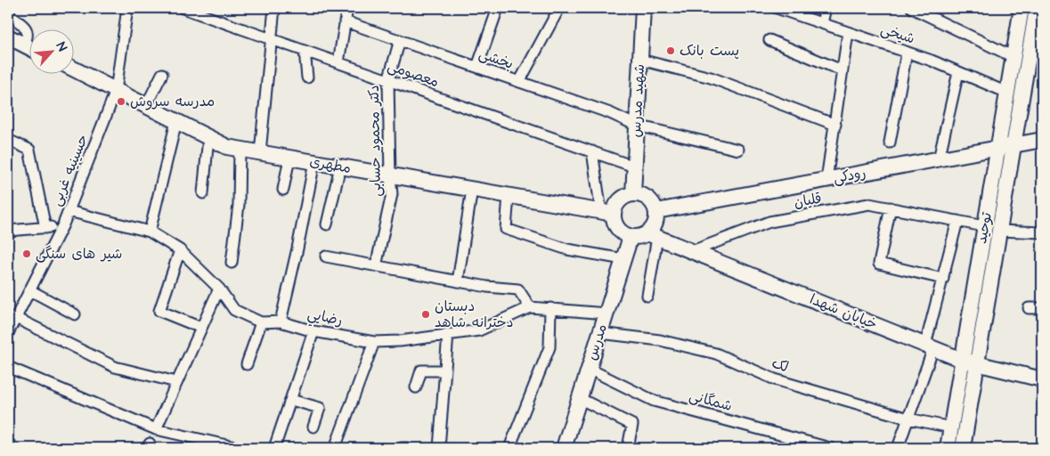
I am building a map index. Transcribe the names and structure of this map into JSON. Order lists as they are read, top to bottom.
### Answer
{
  "streets": {
    "main road": [
      "شهید مدرس",
      "مطهری",
      "رودکی",
      "توحید",
      "خیابان شهدا",
      "مدرس"
    ],
    "street": [
      "شیخی",
      "بخشی",
      "معصومی",
      "دکتر محمود حسابی",
      "حسینیه غربی",
      "قلیان",
      "رضایي",
      "لک",
      "شمگانی"
    ]
  },
  "crossings": [
    ["شیخی", "توحید"],
    ["بخشی", "شهید مدرس"],
    ["بخشی", "دکتر محمود حسابی"],
    ["معصومی", "شهید مدرس"],
    ["معصومی", "دکتر محمود حسابی"],
    ["شهید مدرس", "مطهری"],
    ["شهید مدرس", "رودکی"],
    ["شهید مدرس", "خیابان شهدا"],
    ["شهید مدرس", "مدرس"],
    ["دکتر محمود حسابی", "مطهری"],
    ["مطهری", "حسینیه غربی"],
    ["مطهری", "رودکی"],
    ["مطهری", "خیابان شهدا"],
    ["مطهری", "مدرس"],
    ["حسینیه غربی", "رضایي"],
    ["رودکی", "توحید"],
    ["رودکی", "خیابان شهدا"],
    ["رودکی", "مدرس"],
    ["قلیان", "توحید"],
    ["قلیان", "خیابان شهدا"],
    ["توحید", "خیابان شهدا"],
    ["توحید", "لک"],
    ["خیابان شهدا", "مدرس"],
    ["رضایي", "مدرس"],
    ["مدرس", "لک"],
    ["مدرس", "شمگانی"]
  ],
  "places": [
    "پست بانک",
    "مدرسه سروش",
    "شیر های سنگی",
    "دبستان دخترانه شاهد"
  ],
  "north": "top right"
}
